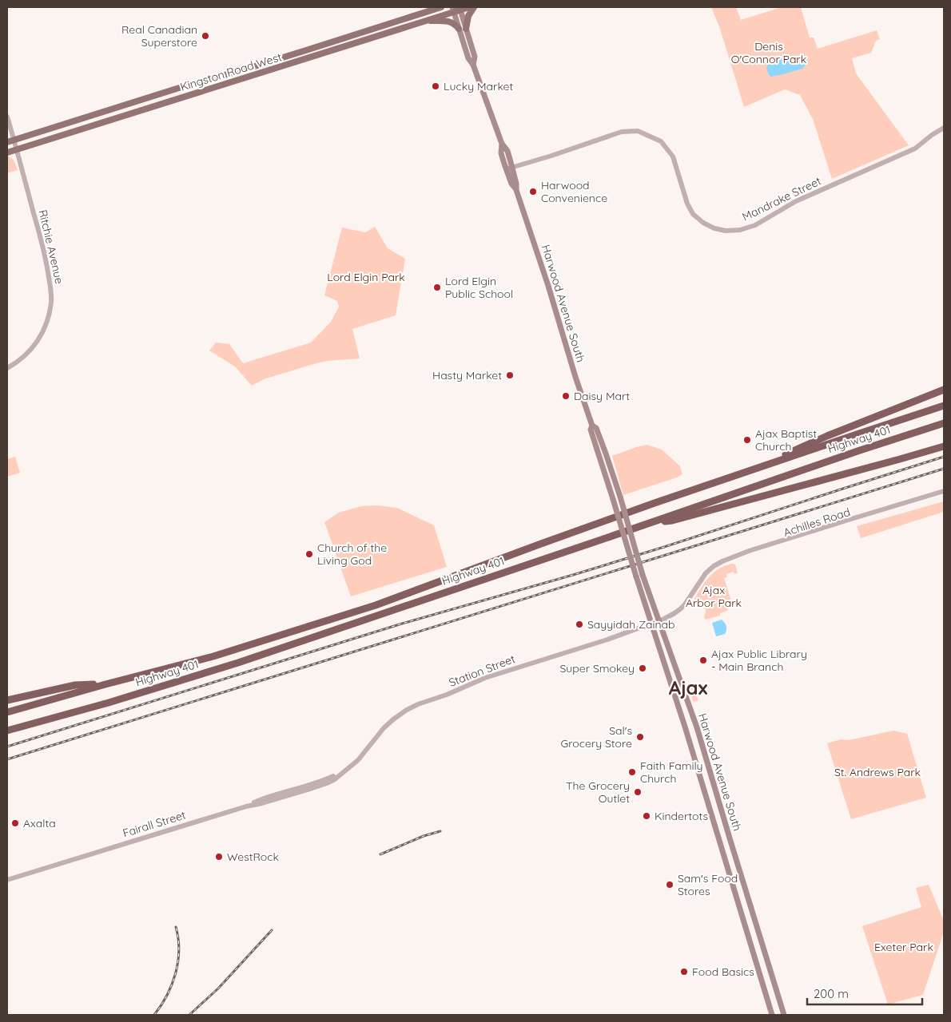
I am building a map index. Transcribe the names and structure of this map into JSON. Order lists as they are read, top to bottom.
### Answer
{
  "streets": {
    "highway": ["Highway 401"],
    "main road": ["Kingston Road West", "Harwood Avenue South"],
    "street": [
      "Mandrake Street",
      "Ritchie Avenue",
      "Achilles Road",
      "Station Street",
      "Fairall Street"
    ]
  },
  "crossings": [
    ["Kingston Road West", "Ritchie Avenue"],
    ["Kingston Road West", "Harwood Avenue South"],
    ["Mandrake Street", "Harwood Avenue South"],
    ["Harwood Avenue South", "Achilles Road"],
    ["Harwood Avenue South", "Station Street"],
    ["Achilles Road", "Station Street"],
    ["Station Street", "Fairall Street"]
  ],
  "districts": ["Ajax"],
  "parks": [
    "Denis O'Connor Park",
    "Lord Elgin Park",
    "Ajax Arbor Park",
    "St. Andrews Park",
    "Exeter Park"
  ],
  "places": [
    "Real Canadian Superstore",
    "Lucky Market",
    "Harwood Convenience",
    "Lord Elgin Public School",
    "Hasty Market",
    "Daisy Mart",
    "Ajax Baptist Church",
    "Church of the Living God",
    "Sayyidah Zainab",
    "Ajax Public Library - Main Branch",
    "Super Smokey",
    "Sal's Grocery Store",
    "Faith Family Church",
    "The Grocery Outlet",
    "Kindertots",
    "Axalta",
    "WestRock",
    "Sam's Food Stores",
    "Food Basics"
  ],
  "scale_bar": "200 m"
}
